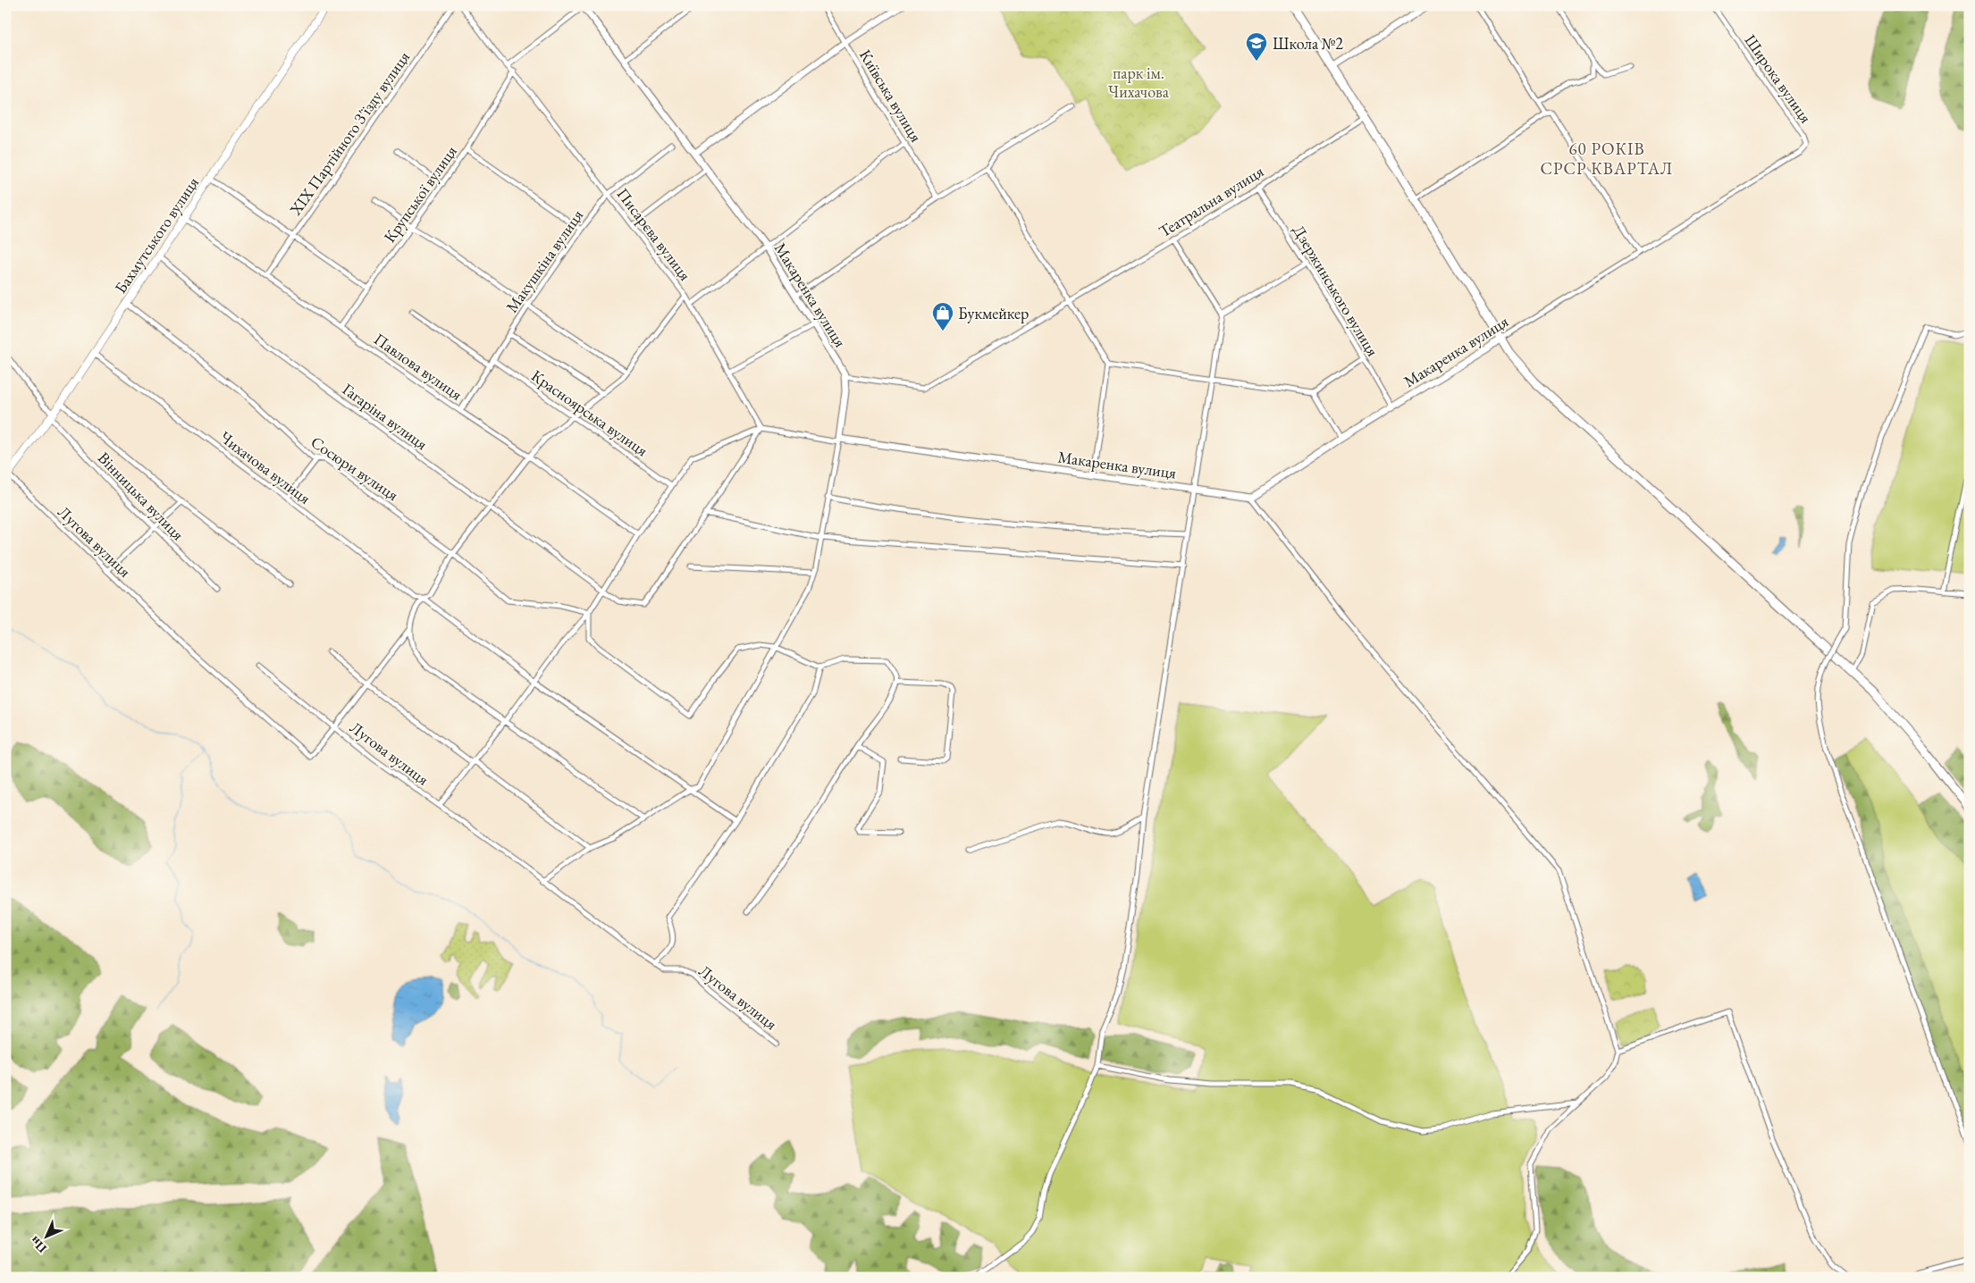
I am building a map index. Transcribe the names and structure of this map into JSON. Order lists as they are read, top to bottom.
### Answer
{
  "streets": {
    "main road": ["Бахмутського вулиця"],
    "street": [
      "Широка вулиця",
      "Київська вулиця",
      "XIX Партійного З'їзду вулиця",
      "Крупської вулиця",
      "Театральна вулиця",
      "Писарєва вулиця",
      "Макушкіна вулиця",
      "Дзержинського вулиця",
      "Макаренка вулиця",
      "Павлова вулиця",
      "Красноярська вулиця",
      "Гагаріна вулиця",
      "Чихачова вулиця",
      "Сосюри вулиця",
      "Вінницька вулиця",
      "Лугова вулиця"
    ]
  },
  "crossings": [
    ["Широка вулиця", "Макаренка вулиця"],
    ["XIX Партійного З'їзду вулиця", "Павлова вулиця"],
    ["Крупської вулиця", "Писарєва вулиця"],
    ["Крупської вулиця", "Павлова вулиця"],
    ["Театральна вулиця", "Дзержинського вулиця"],
    ["Театральна вулиця", "Макаренка вулиця"],
    ["Писарєва вулиця", "Макушкіна вулиця"],
    ["Бахмутського вулиця", "Павлова вулиця"],
    ["Бахмутського вулиця", "Гагаріна вулиця"],
    ["Бахмутського вулиця", "Чихачова вулиця"],
    ["Бахмутського вулиця", "Сосюри вулиця"],
    ["Бахмутського вулиця", "Вінницька вулиця"],
    ["Бахмутського вулиця", "Лугова вулиця"],
    ["Макушкіна вулиця", "Павлова вулиця"],
    ["Макушкіна вулиця", "Красноярська вулиця"],
    ["Дзержинського вулиця", "Макаренка вулиця"]
  ],
  "districts": ["60 РОКІВ СРСР КВАРТАЛ"],
  "parks": ["парк ім. Чихачова"],
  "places": {
    "school or university": ["Школа №2"],
    "shop": ["Букмейкер"]
  },
  "north": "bottom left"
}
